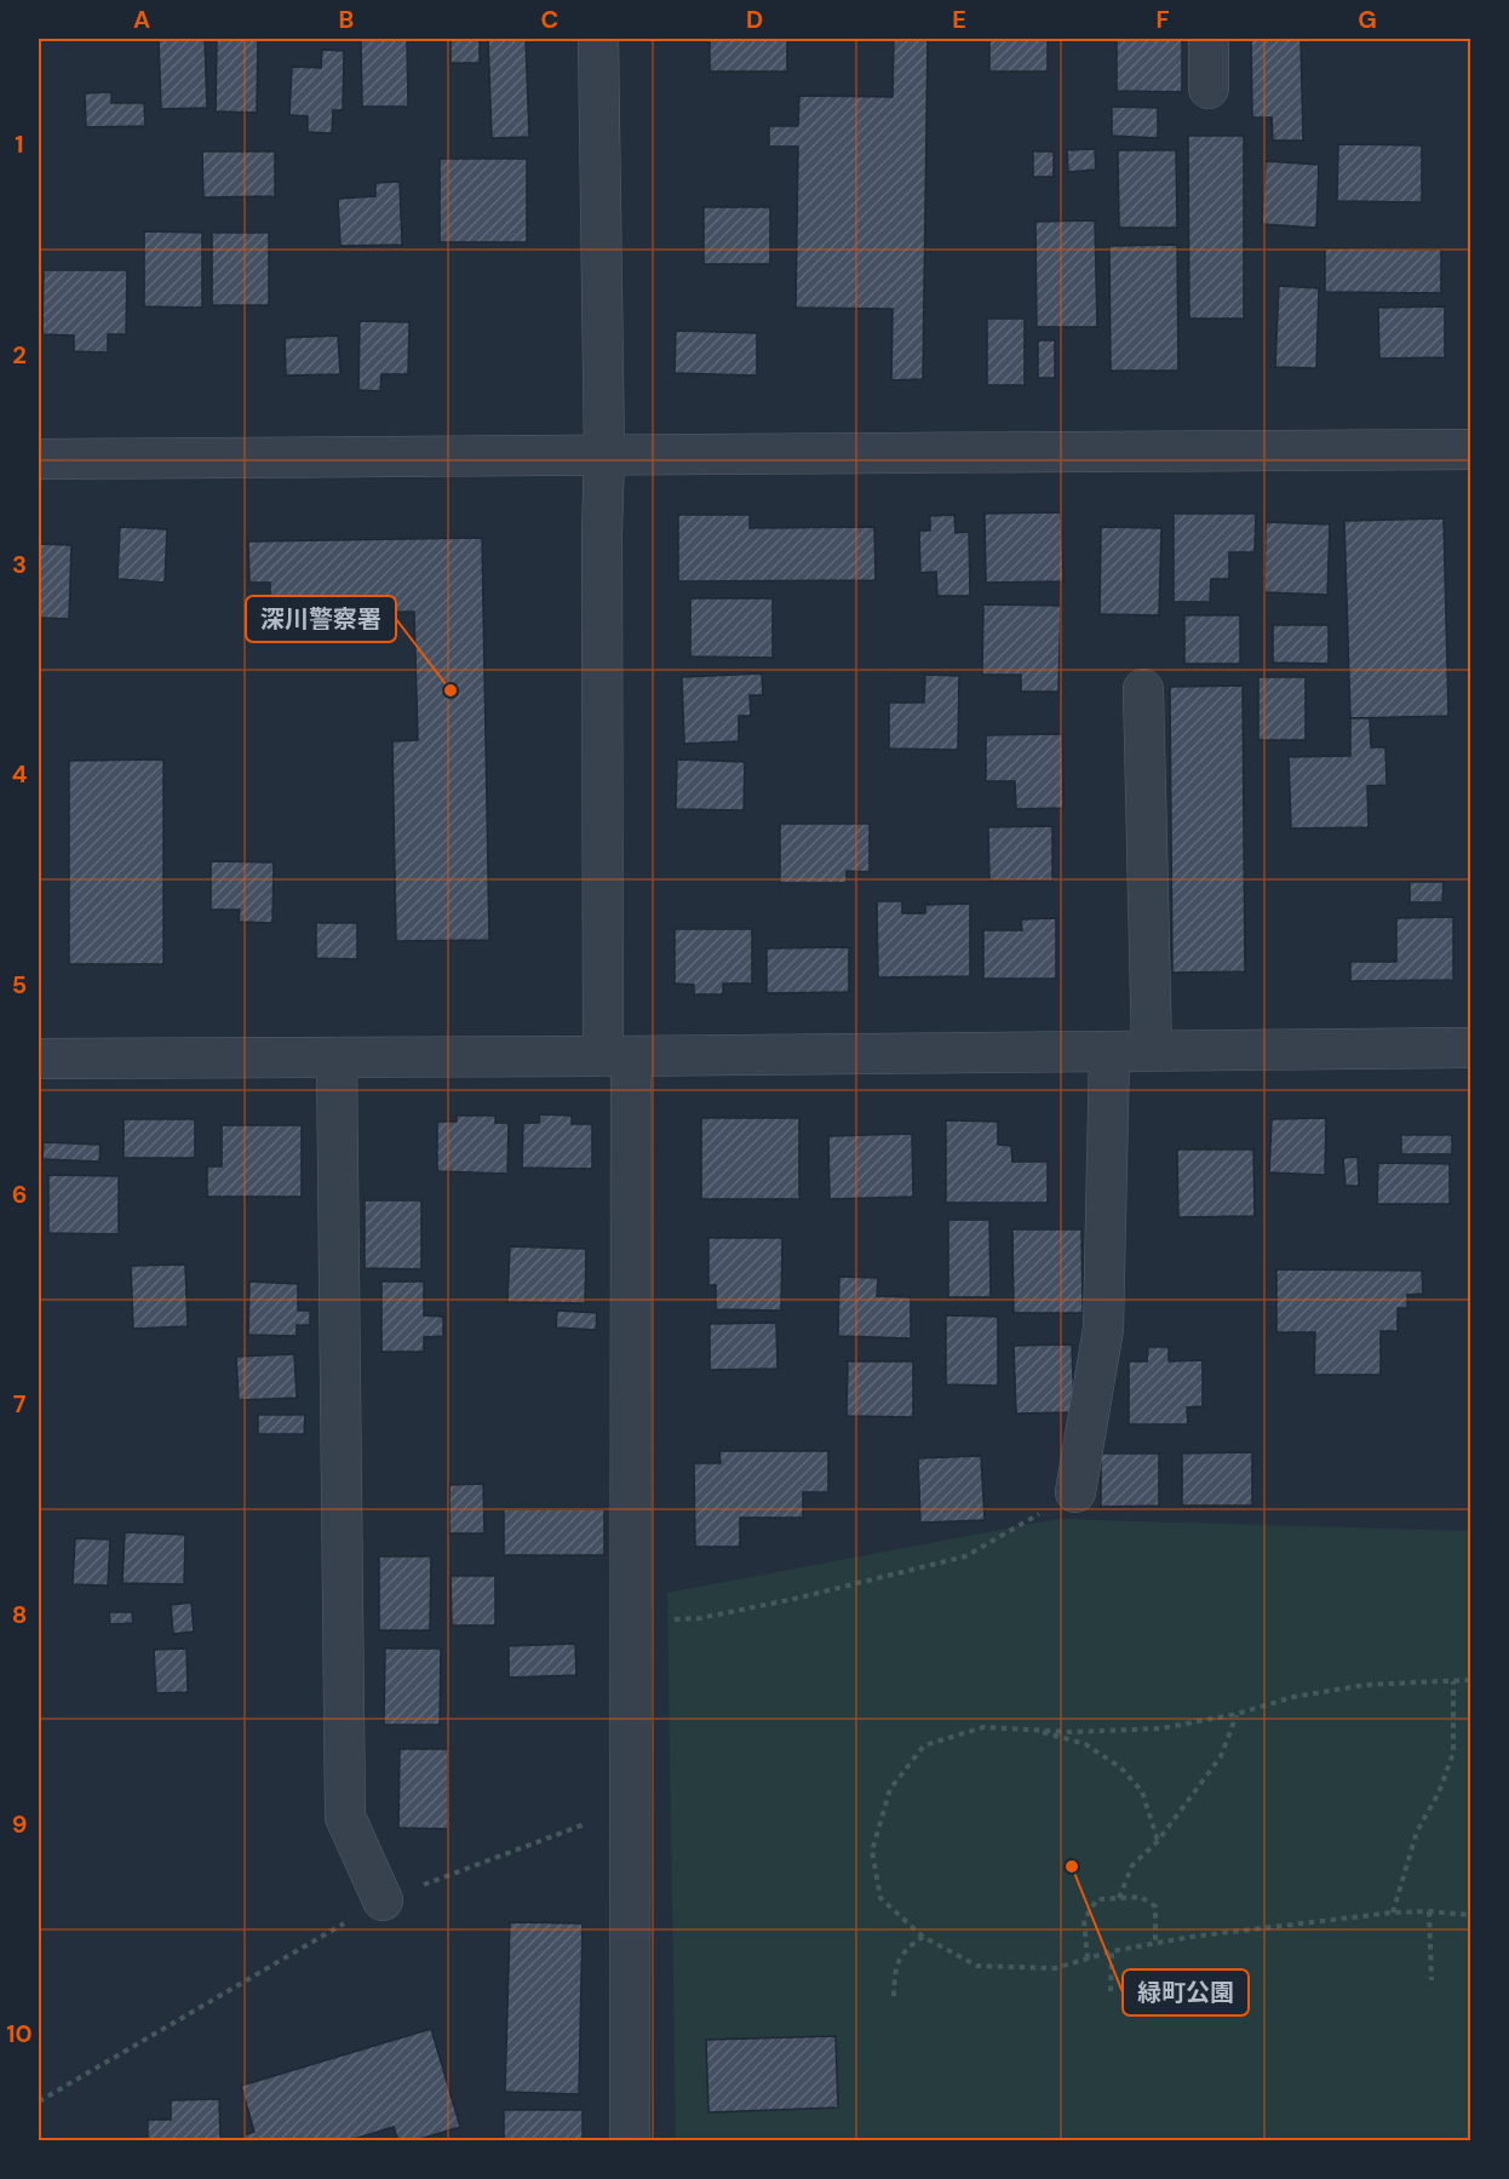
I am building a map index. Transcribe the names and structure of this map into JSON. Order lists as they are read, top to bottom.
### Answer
{
  "places": ["深川警察署", "緑町公園"],
  "grid": {
    "columns": [
      "A",
      "B",
      "C",
      "D",
      "E",
      "F",
      "G"
    ],
    "rows": [
      "1",
      "2",
      "3",
      "4",
      "5",
      "6",
      "7",
      "8",
      "9",
      "10"
    ]
  }
}
